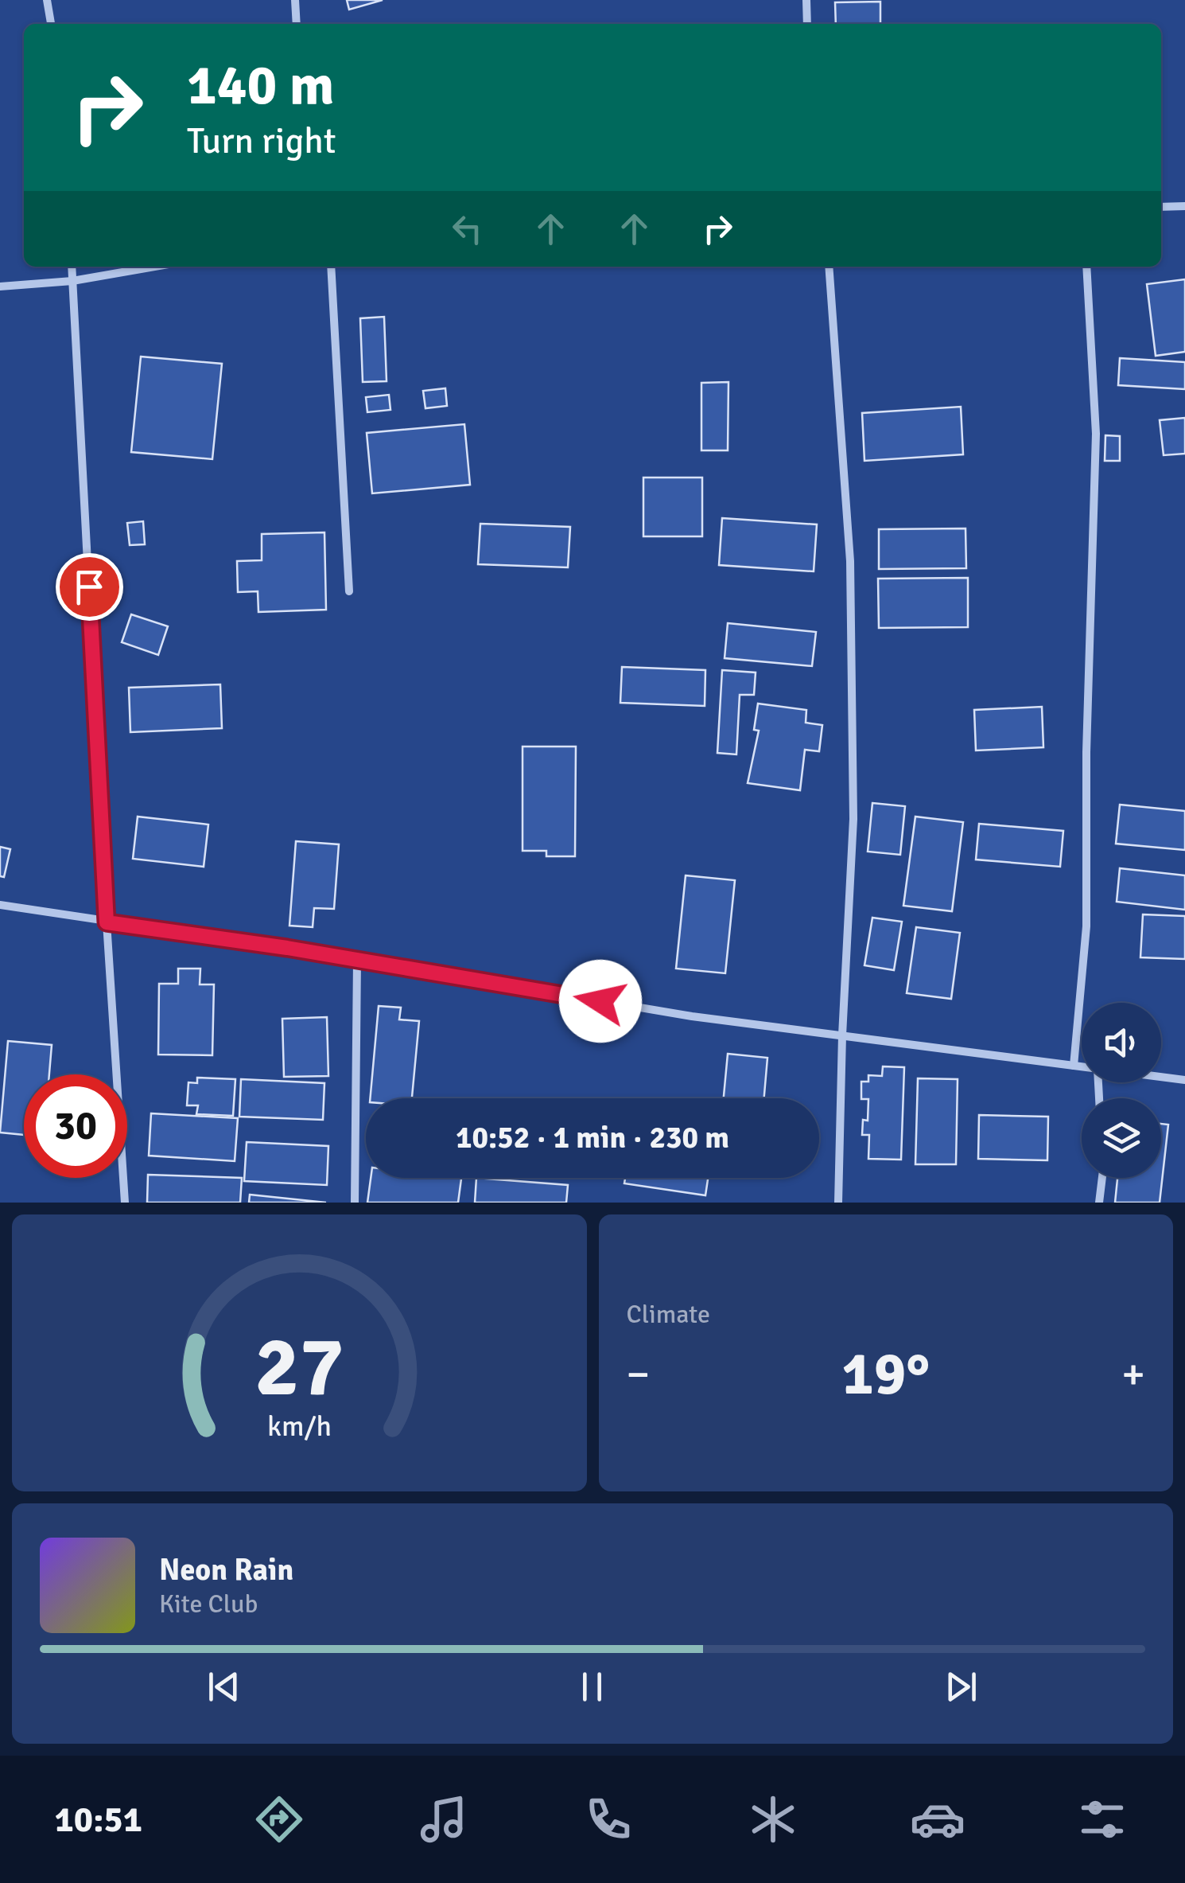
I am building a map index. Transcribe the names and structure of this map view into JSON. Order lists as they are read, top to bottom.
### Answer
{
  "page": {
    "turn": ["140 m", "Turn right"],
    "limit": "30",
    "trip": "10:52 · 1 min · 230 m",
    "tile": "Climate",
    "heat": ["−", "19°", "+"],
    "song": ["Neon Rain", "Kite Club"],
    "tabs": "10:51",
    "gauge": ["27", "km/h"]
  }
}
